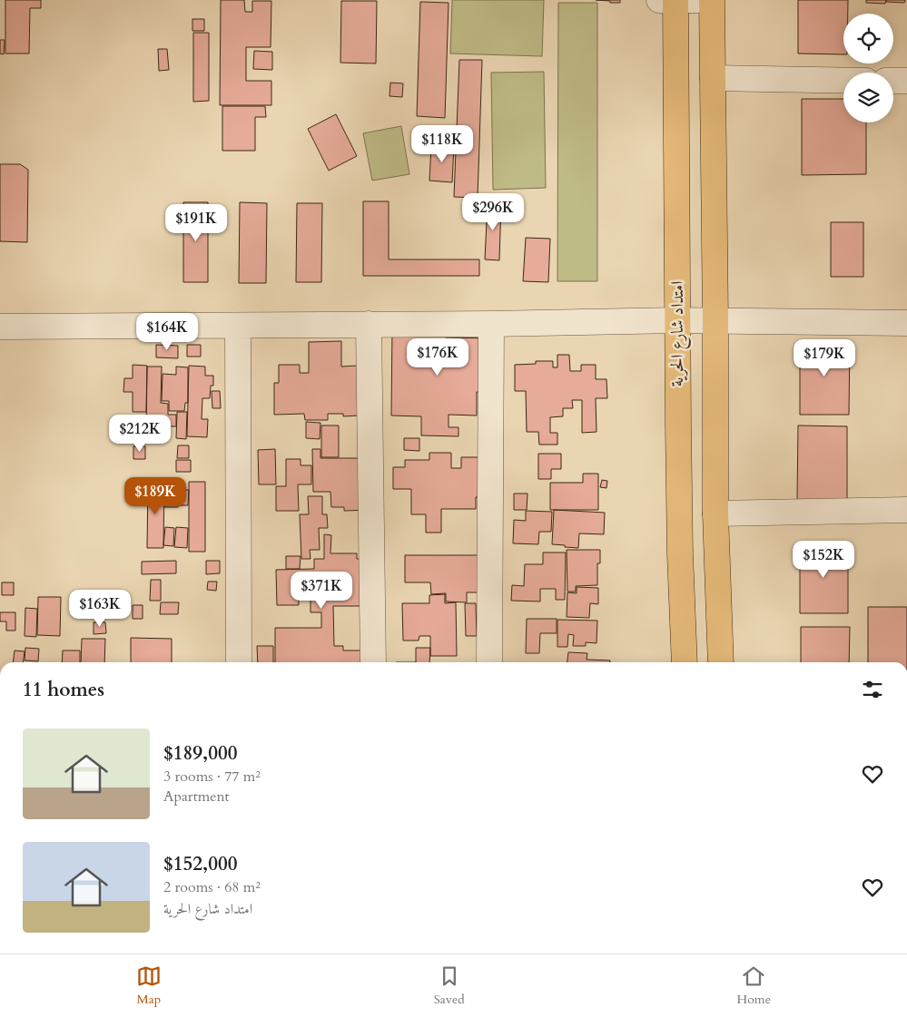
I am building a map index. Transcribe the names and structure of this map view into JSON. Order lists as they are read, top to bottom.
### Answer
{
  "streets": {
    "main road": ["امتداد شارع الحرية"]
  },
  "page": {
    "price": [
      "$118K",
      "$296K",
      "$191K",
      "$164K",
      "$176K",
      "$179K",
      "$212K",
      "$189K",
      "$152K",
      "$371K",
      "$163K"
    ],
    "heading": "11 homes",
    "list": [
      {
        "name": "$189,000",
        "note": "3 rooms · 77 m² · Apartment"
      },
      {
        "name": "$152,000",
        "note": "2 rooms · 68 m² · امتداد شارع الحرية"
      }
    ],
    "tabs": ["Map", "Saved", "Home"]
  }
}
